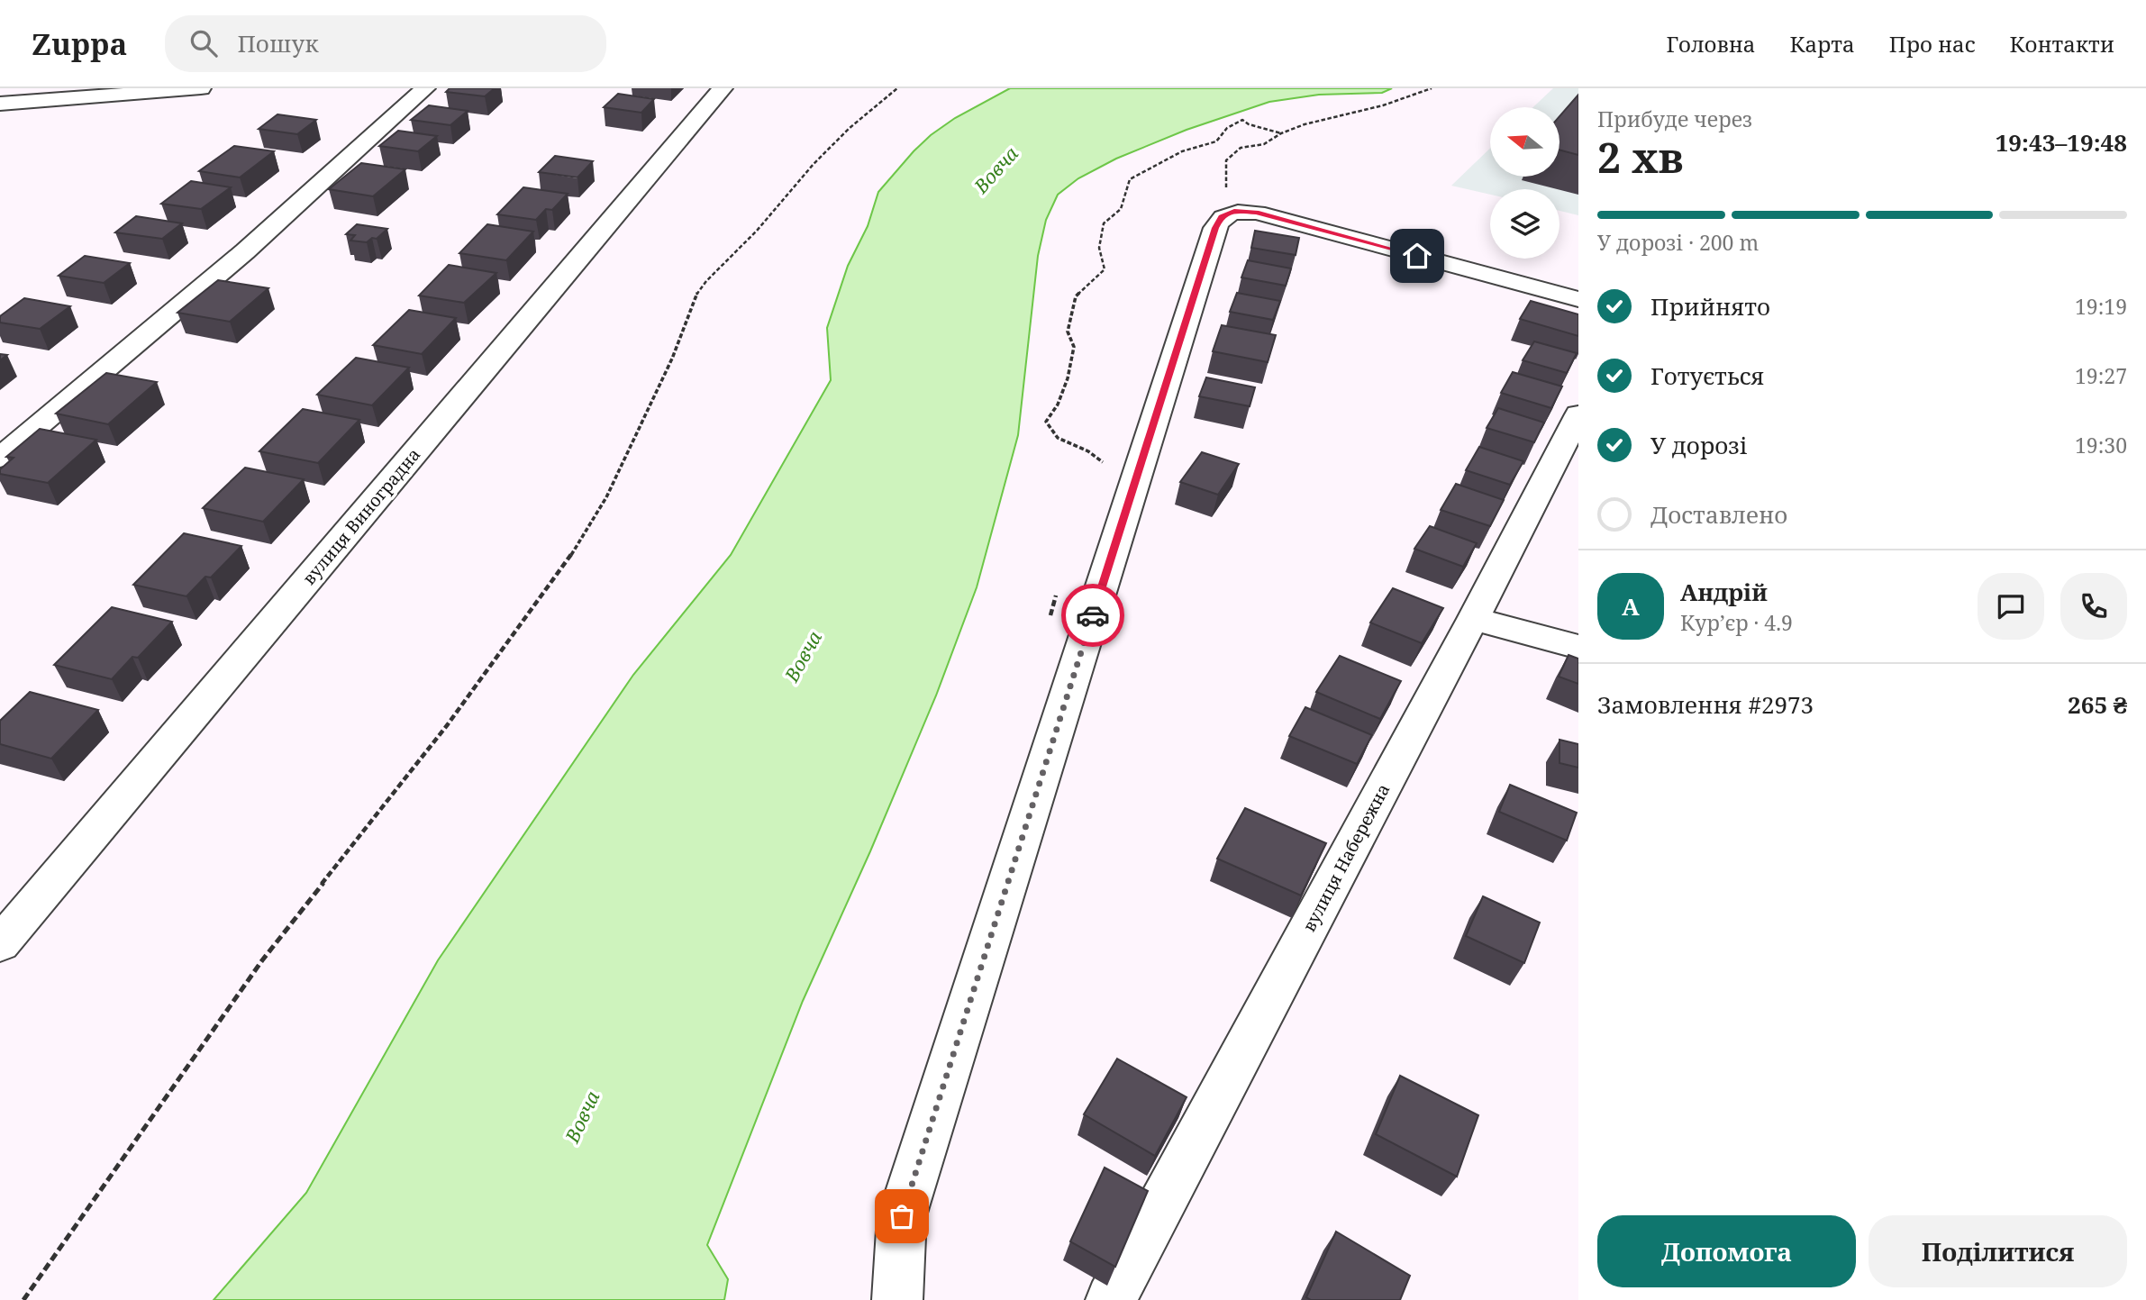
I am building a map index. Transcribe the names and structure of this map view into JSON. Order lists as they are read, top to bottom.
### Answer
{
  "streets": {
    "street": ["вулиця Виноградна", "вулиця Набережна"]
  },
  "water": ["Вовча"],
  "north": "left",
  "page": {
    "header": "Zuppa",
    "search": "Пошук",
    "nav": [
      "Головна",
      "Карта",
      "Про нас",
      "Контакти"
    ],
    "heading": ["2 хв", "Прибуде через", "19:43–19:48"],
    "panel": [
      "Андрій",
      "Кур’єр · 4.9",
      "Замовлення #2973",
      "265 ₴"
    ],
    "bar": "У дорозі · 200 m",
    "list": [
      ["Прийнято", "19:19"],
      ["Готується", "19:27"],
      ["У дорозі", "19:30"],
      "Доставлено"
    ],
    "round": "А",
    "buttons": ["Допомога", "Поділитися"]
  }
}
